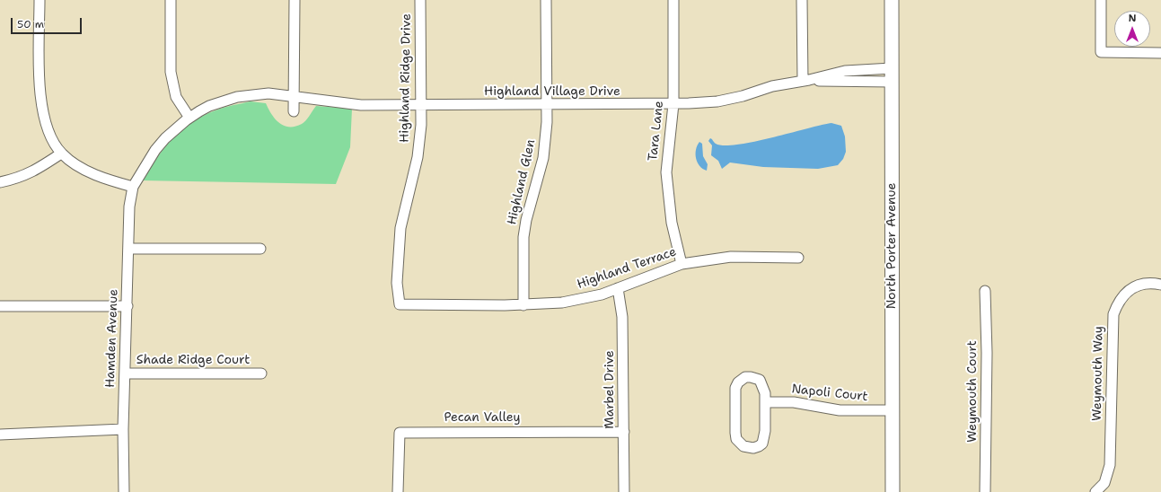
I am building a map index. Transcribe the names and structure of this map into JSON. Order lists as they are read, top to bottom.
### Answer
{
  "streets": {
    "main road": ["North Porter Avenue"],
    "street": [
      "Highland Ridge Drive",
      "Highland Village Drive",
      "Tara Lane",
      "Highland Glen",
      "Highland Terrace",
      "Hamden Avenue",
      "Shade Ridge Court",
      "Weymouth Way",
      "Marbel Drive",
      "Weymouth Court",
      "Napoli Court",
      "Pecan Valley"
    ]
  },
  "crossings": [
    ["Highland Ridge Drive", "Highland Village Drive"],
    ["Highland Ridge Drive", "Highland Terrace"],
    ["Highland Village Drive", "Tara Lane"],
    ["Highland Village Drive", "Highland Glen"],
    ["Highland Village Drive", "North Porter Avenue"],
    ["Highland Village Drive", "Hamden Avenue"],
    ["Tara Lane", "Highland Terrace"],
    ["Highland Glen", "Highland Terrace"],
    ["North Porter Avenue", "Napoli Court"],
    ["Highland Terrace", "Marbel Drive"],
    ["Hamden Avenue", "Shade Ridge Court"],
    ["Marbel Drive", "Pecan Valley"]
  ],
  "scale_bar": "50 m",
  "north": "top"
}
